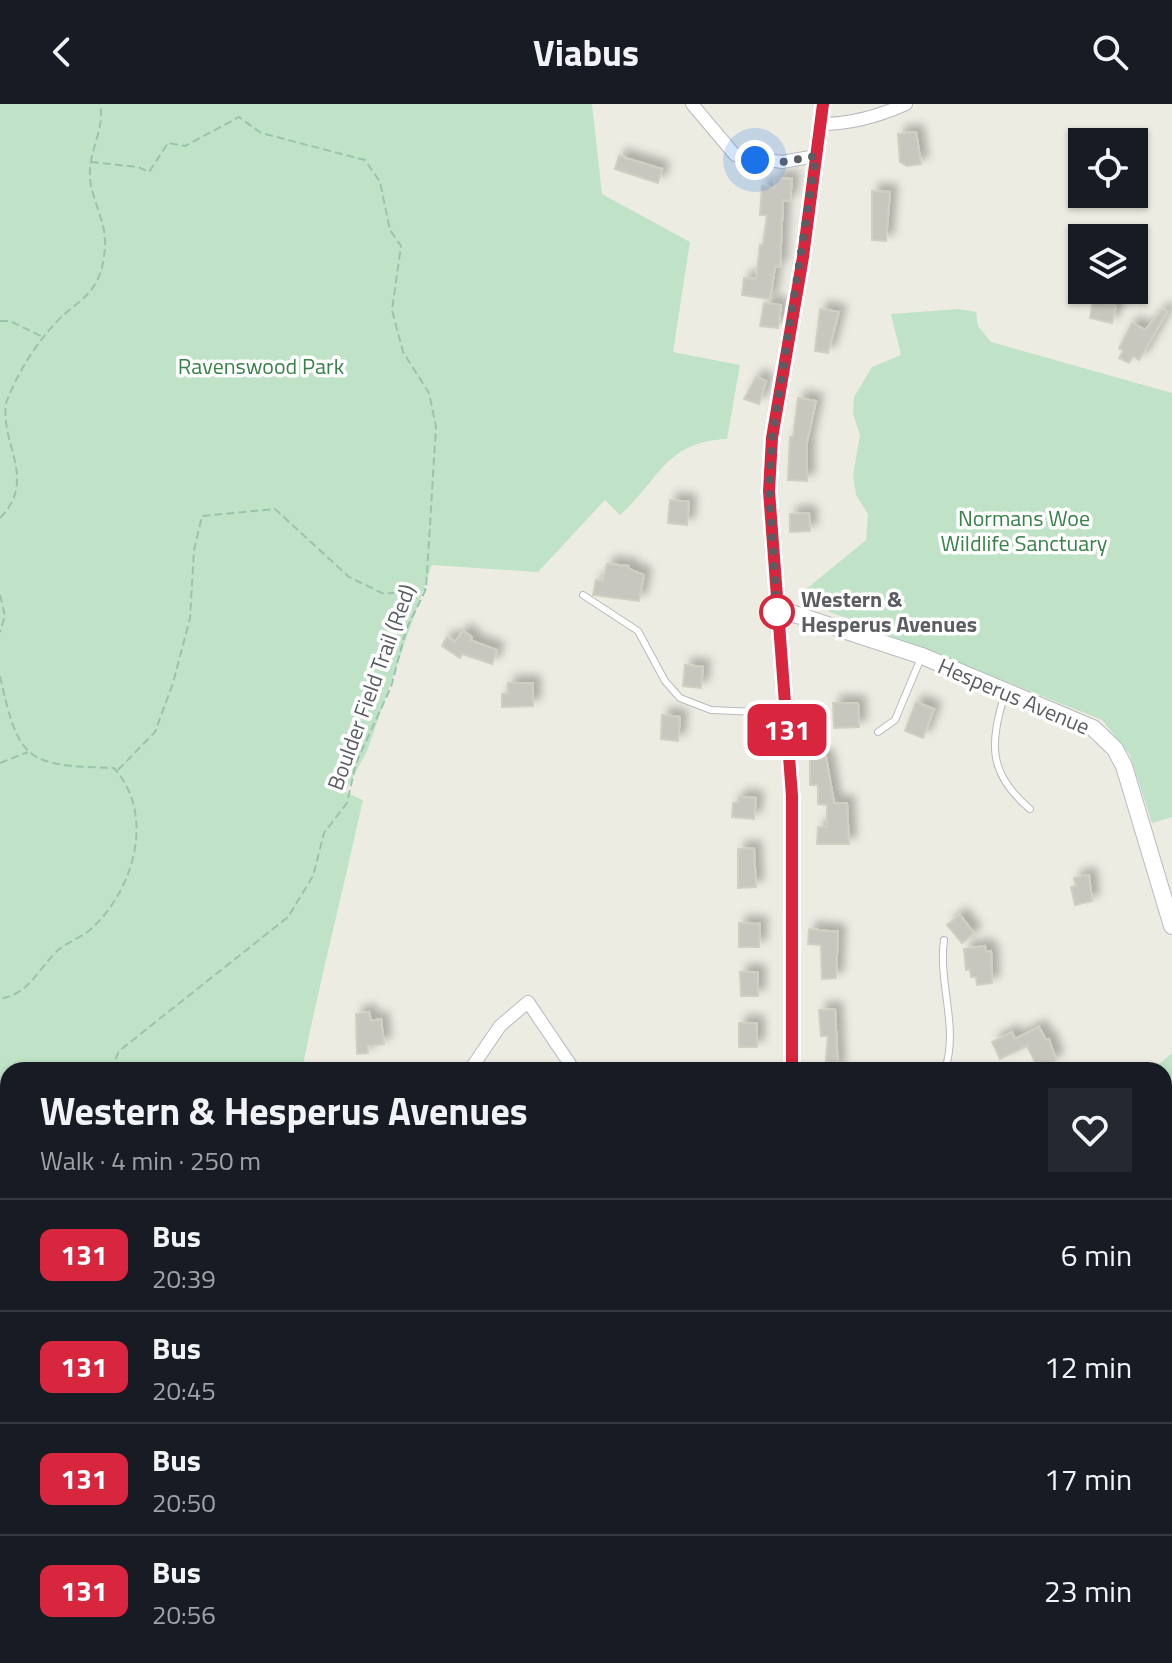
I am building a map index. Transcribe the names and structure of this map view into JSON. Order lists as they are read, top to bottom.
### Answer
{
  "streets": {
    "main road": ["Hesperus Avenue"],
    "path": ["Boulder Field Trail (Red)"]
  },
  "parks": ["Ravenswood Park", "Normans Woe Wildlife Sanctuary"],
  "places": ["Western & Hesperus Avenues"],
  "lines": ["bus line 131"],
  "page": {
    "header": "Viabus",
    "on_map": "131",
    "heading": ["Western & Hesperus Avenues", "Walk · 4 min · 250 m"],
    "list": [
      {
        "mark": "131",
        "name": "Bus",
        "note": "20:39",
        "value": "6 min"
      },
      {
        "mark": "131",
        "name": "Bus",
        "note": "20:45",
        "value": "12 min"
      },
      {
        "mark": "131",
        "name": "Bus",
        "note": "20:50",
        "value": "17 min"
      },
      {
        "mark": "131",
        "name": "Bus",
        "note": "20:56",
        "value": "23 min"
      }
    ]
  }
}
